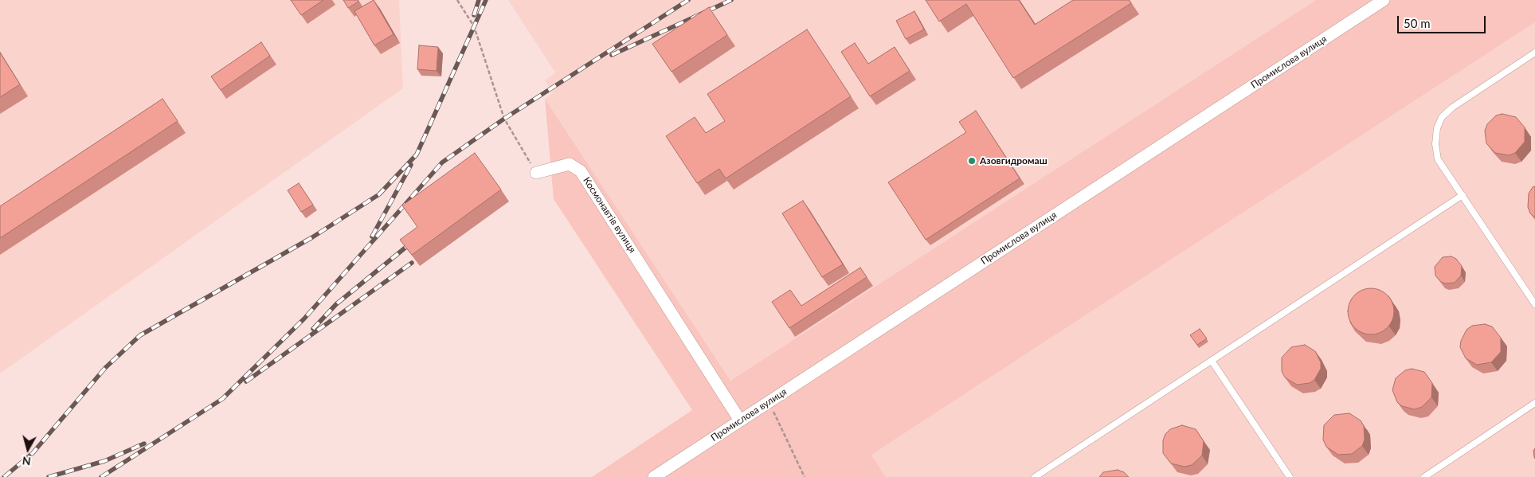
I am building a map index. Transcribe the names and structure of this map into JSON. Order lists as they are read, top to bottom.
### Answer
{
  "streets": {
    "street": ["Промислова вулиця", "Космонавтів вулиця"]
  },
  "crossings": [
    ["Промислова вулиця", "Космонавтів вулиця"]
  ],
  "places": ["Азовгидромаш"],
  "scale_bar": "50 m",
  "north": "bottom"
}
